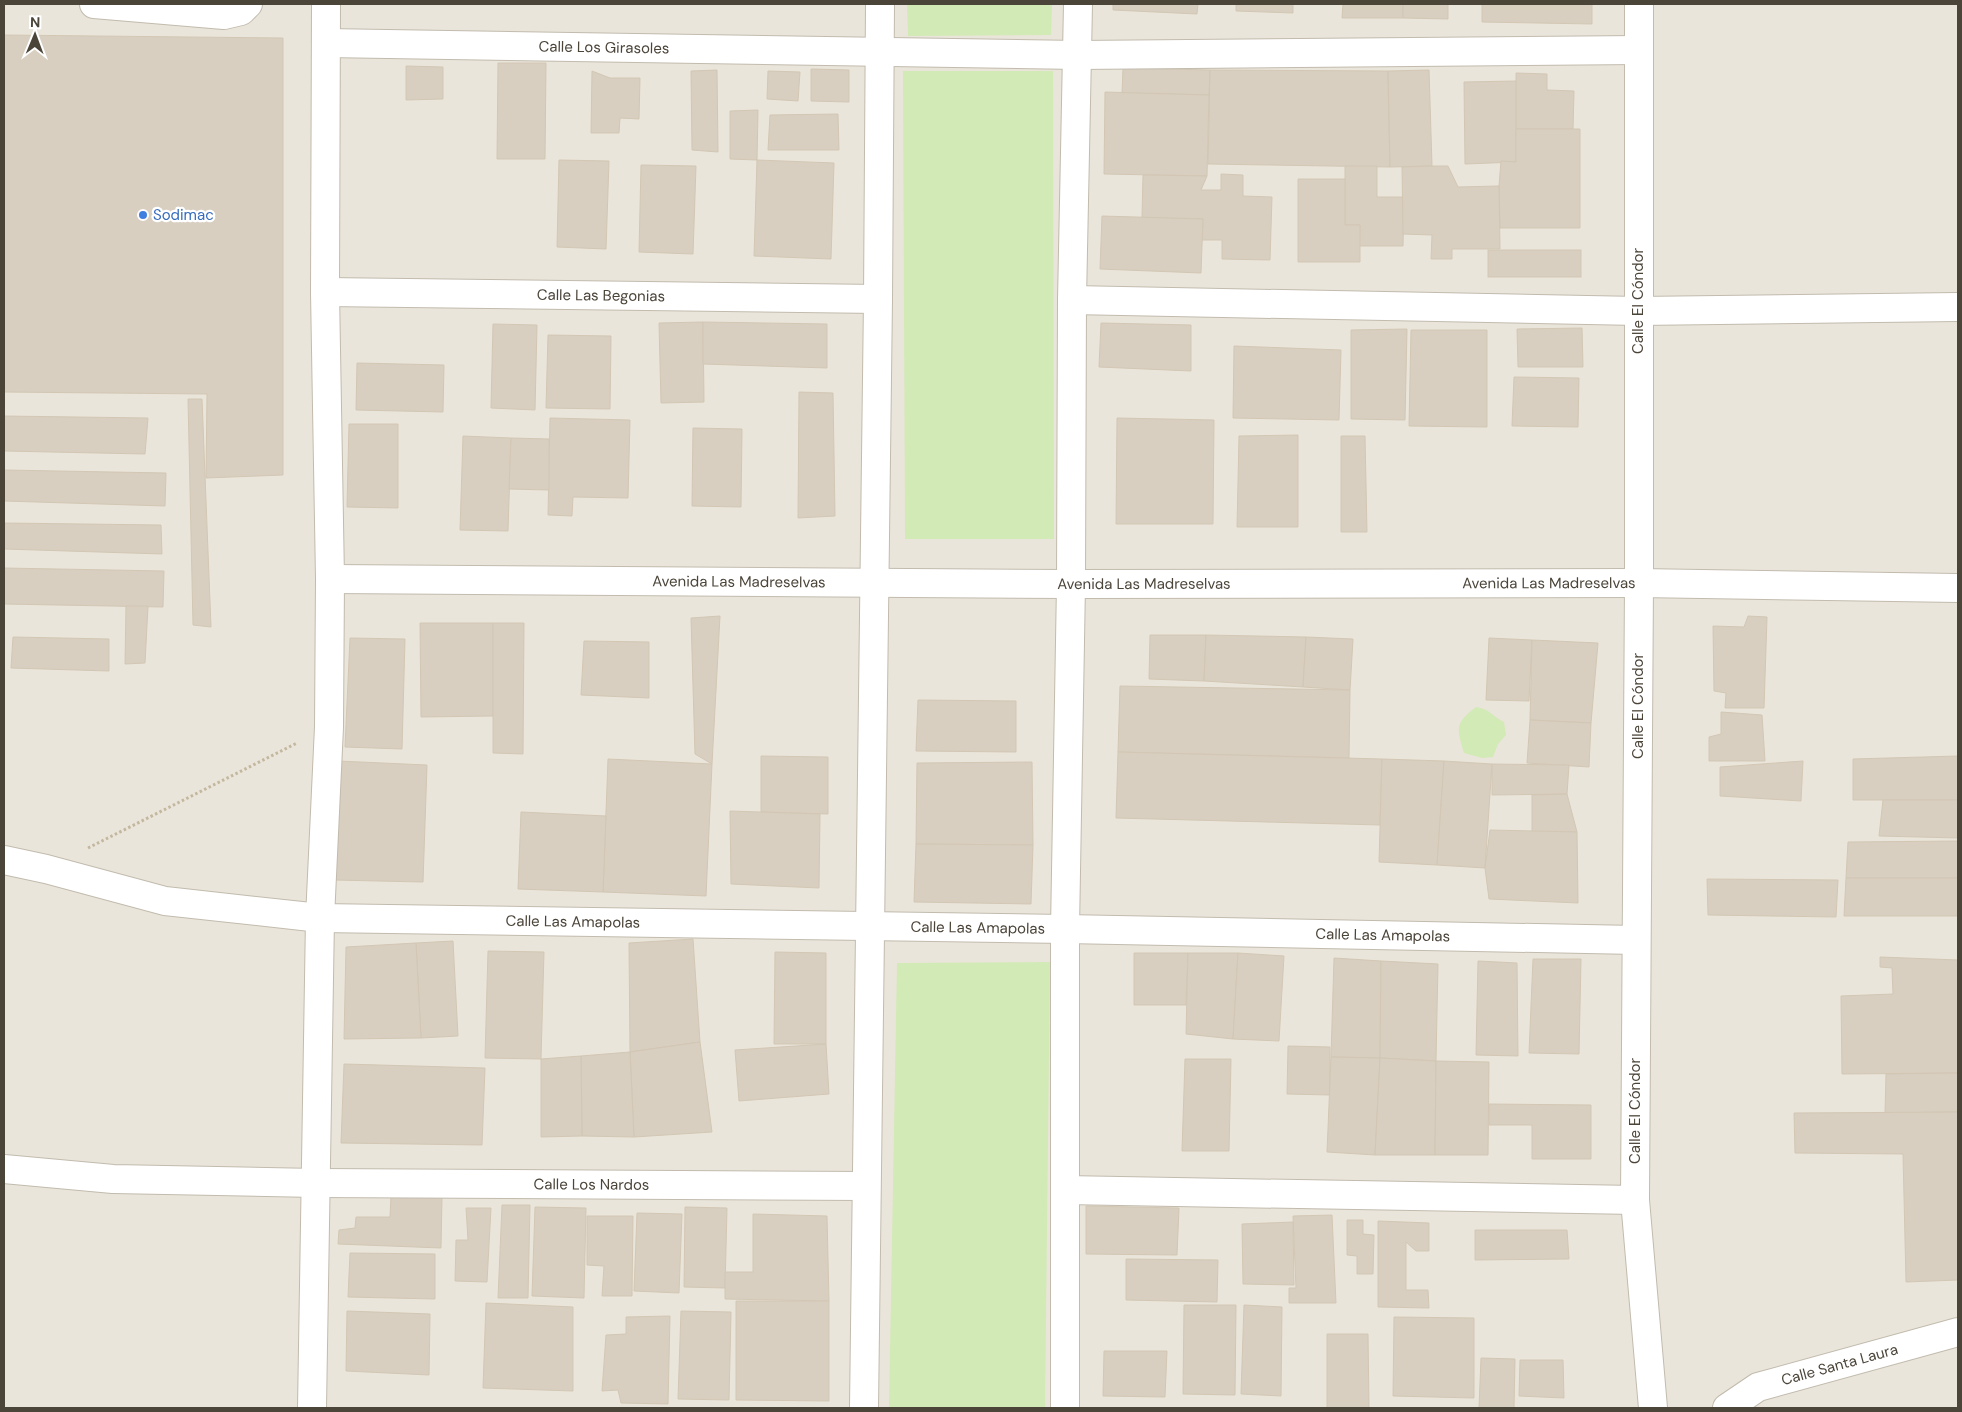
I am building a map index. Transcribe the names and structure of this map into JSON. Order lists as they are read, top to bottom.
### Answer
{
  "streets": {
    "street": [
      "Calle Los Girasoles",
      "Calle Las Begonias",
      "Calle El Cóndor",
      "Avenida Las Madreselvas",
      "Calle Las Amapolas",
      "Calle Los Nardos",
      "Calle Santa Laura"
    ]
  },
  "crossings": [
    ["Calle Los Girasoles", "Calle El Cóndor"],
    ["Calle El Cóndor", "Avenida Las Madreselvas"],
    ["Calle El Cóndor", "Calle Las Amapolas"]
  ],
  "places": ["Sodimac"],
  "north": "top"
}
